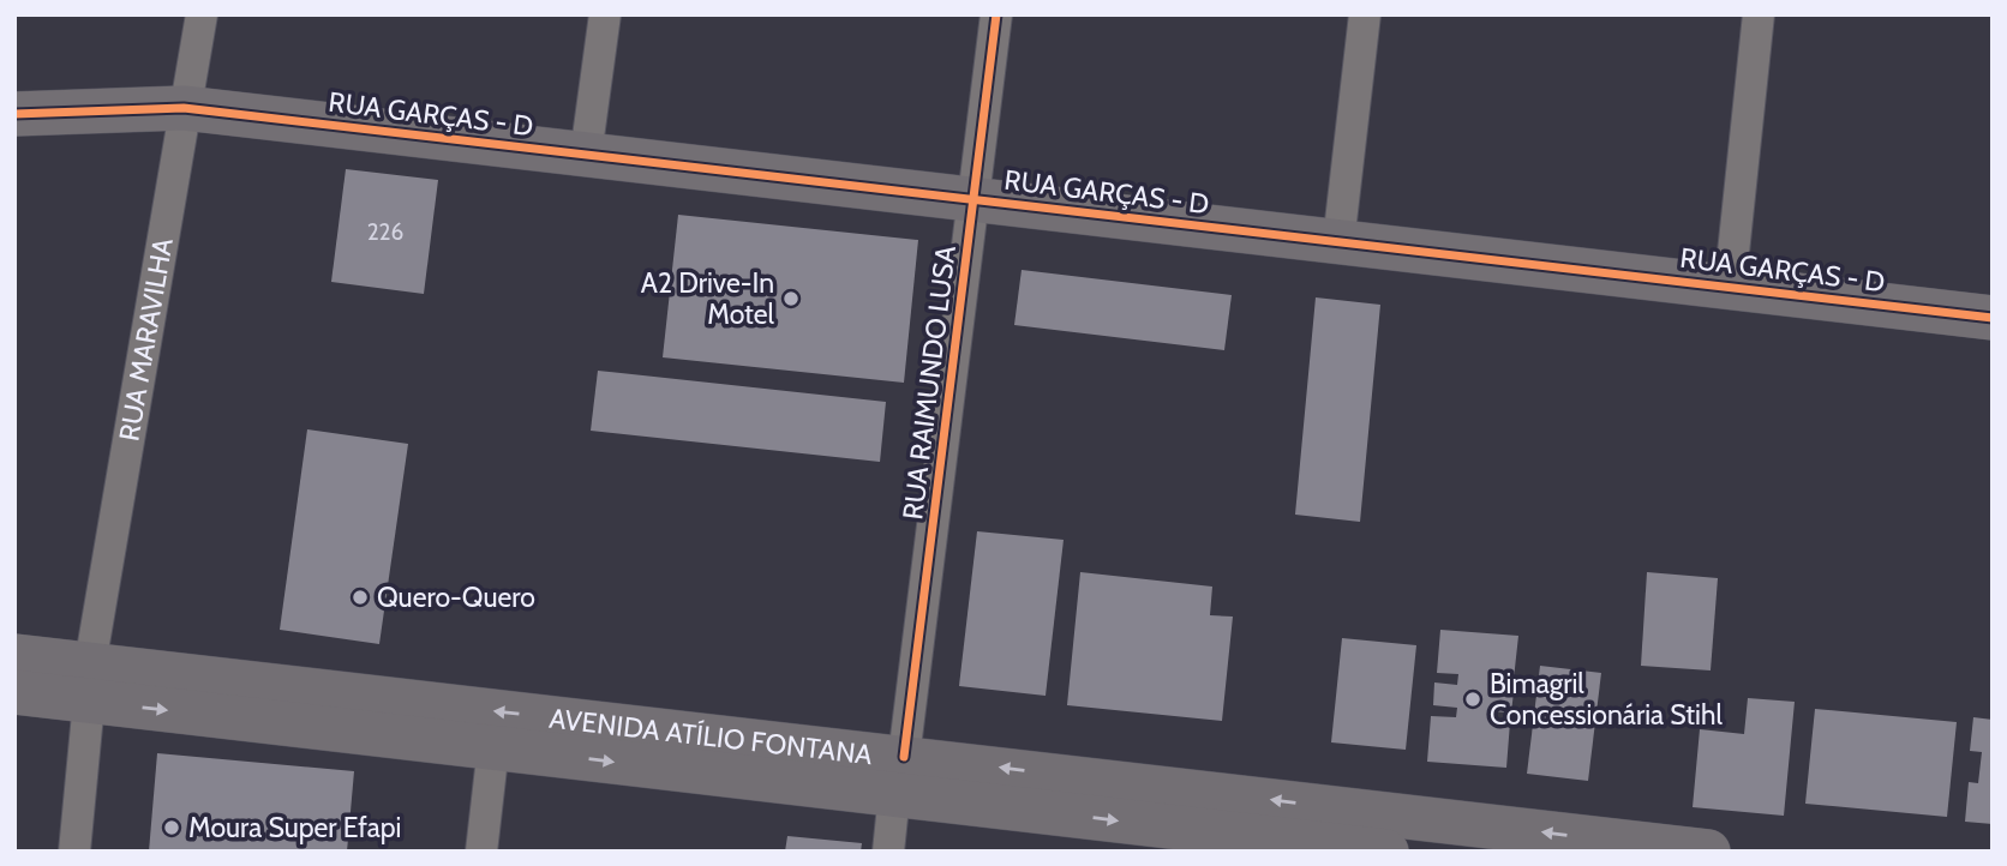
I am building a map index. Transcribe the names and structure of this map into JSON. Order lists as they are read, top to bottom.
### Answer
{
  "streets": {
    "main road": ["RUA GARÇAS - D", "AVENIDA ATÍLIO FONTANA"],
    "street": ["RUA MARAVILHA", "RUA RAIMUNDO LUSA"]
  },
  "crossings": [
    ["RUA GARÇAS - D", "RUA MARAVILHA"],
    ["RUA GARÇAS - D", "RUA RAIMUNDO LUSA"],
    ["RUA MARAVILHA", "AVENIDA ATÍLIO FONTANA"],
    ["RUA RAIMUNDO LUSA", "AVENIDA ATÍLIO FONTANA"]
  ],
  "places": [
    "A2 Drive-In Motel",
    "Quero-Quero",
    "Bimagril Concessionária Stihl",
    "Moura Super Efapi"
  ],
  "house_numbers": ["226"]
}
